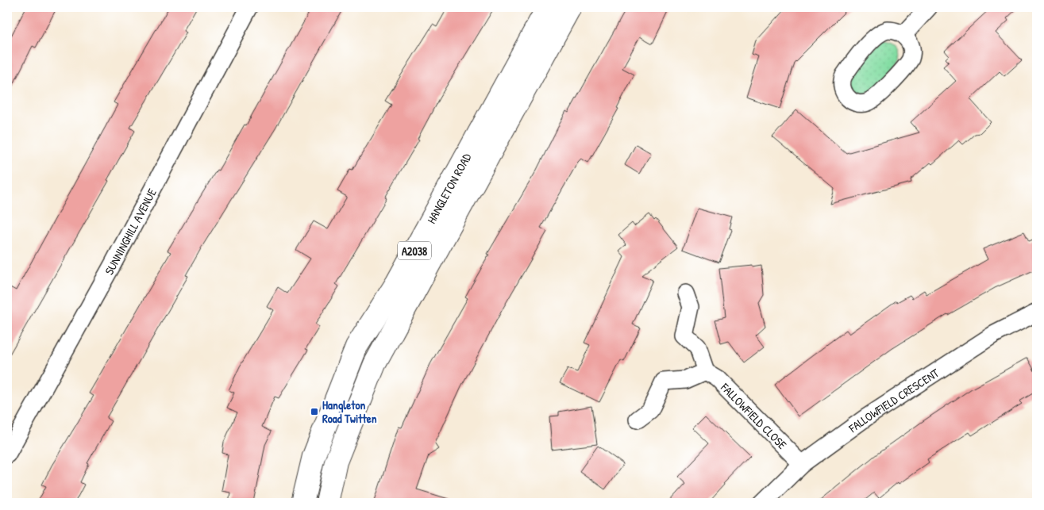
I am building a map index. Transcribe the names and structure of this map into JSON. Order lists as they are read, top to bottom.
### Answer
{
  "streets": {
    "main road": ["HANGLETON ROAD", "A2038"],
    "street": ["SUNNINGHILL AVENUE", "FALLOWFIELD CRESCENT", "FALLOWFIELD CLOSE"]
  },
  "crossings": [
    ["FALLOWFIELD CRESCENT", "FALLOWFIELD CLOSE"]
  ],
  "places": {
    "transit": ["Hangleton Road Twitten"]
  }
}
